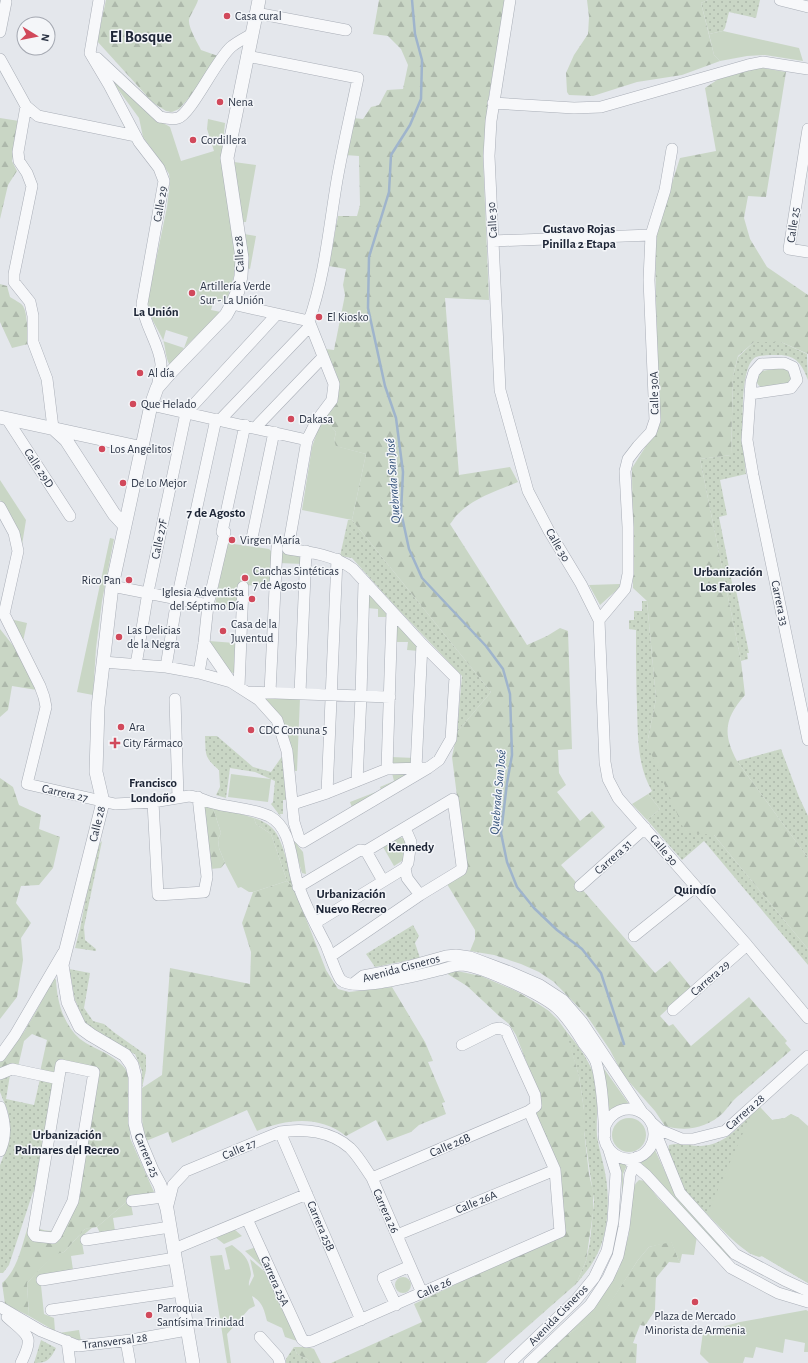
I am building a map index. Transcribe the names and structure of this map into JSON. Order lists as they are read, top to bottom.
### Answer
{
  "streets": {
    "street": [
      "Calle 29",
      "Calle 30",
      "Calle 25",
      "Calle 28",
      "Calle 30A",
      "Calle 29D",
      "Calle 27F",
      "Carrera 33",
      "Carrera 27",
      "Carrera 31",
      "Avenida Cisneros",
      "Carrera 29",
      "Carrera 28",
      "Calle 26B",
      "Calle 27",
      "Carrera 25",
      "Calle 26A",
      "Carrera 26",
      "Carrera 25B",
      "Carrera 25A",
      "Calle 26",
      "Transversal 28"
    ]
  },
  "crossings": [
    ["Calle 30", "Calle 30A"],
    ["Calle 30", "Carrera 31"],
    ["Calle 30", "Carrera 29"],
    ["Calle 28", "Carrera 27"],
    ["Calle 28", "Carrera 25"],
    ["Avenida Cisneros", "Carrera 28"],
    ["Calle 26B", "Carrera 26"],
    ["Calle 27", "Carrera 25"],
    ["Calle 27", "Carrera 26"],
    ["Calle 27", "Carrera 25B"],
    ["Carrera 25", "Transversal 28"],
    ["Calle 26A", "Carrera 26"],
    ["Calle 26A", "Calle 26"],
    ["Carrera 26", "Calle 26"],
    ["Carrera 25B", "Calle 26"],
    ["Carrera 25A", "Calle 26"]
  ],
  "districts": [
    "El Bosque",
    "Gustavo Rojas Pinilla 2 Etapa",
    "La Unión",
    "7 de Agosto",
    "Urbanización Los Faroles",
    "Francisco Londoño",
    "Kennedy",
    "Quindío",
    "Urbanización Nuevo Recreo",
    "Urbanización Palmares del Recreo"
  ],
  "water": ["Quebrada San José"],
  "places": {
    "other": [
      "Casa cural",
      "Nena",
      "Cordillera",
      "Artillería Verde Sur - La Unión",
      "El Kiosko",
      "Al día",
      "Que Helado",
      "Dakasa",
      "Los Angelitos",
      "De Lo Mejor",
      "Virgen María",
      "Canchas Sintéticas 7 de Agosto",
      "Rico Pan",
      "Iglesia Adventista del Séptimo Día",
      "Casa de la Juventud",
      "Las Delicias de la Negra",
      "Ara",
      "CDC Comuna 5",
      "Plaza de Mercado Minorista de Armenia",
      "Parroquia Santísima Trinidad"
    ],
    "health": ["City Fármaco"]
  },
  "north": "right"
}
